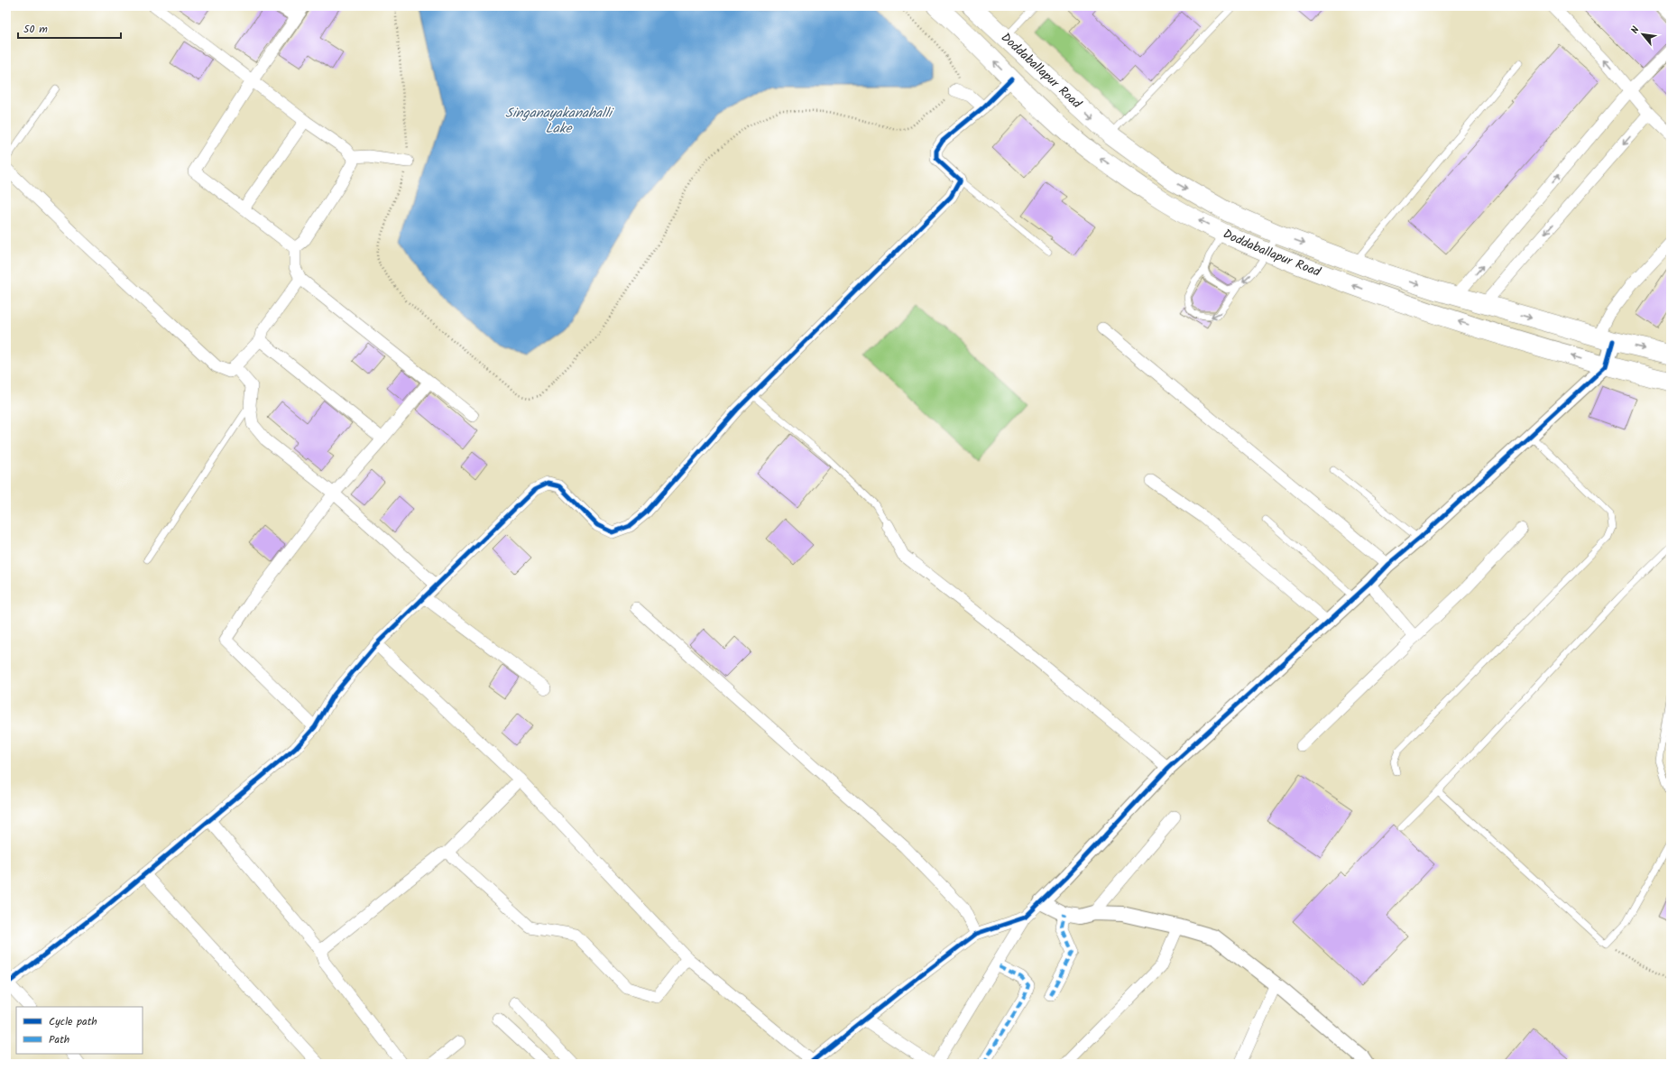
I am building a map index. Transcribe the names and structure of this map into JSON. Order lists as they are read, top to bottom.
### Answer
{
  "streets": {
    "main road": ["Doddaballapur Road"]
  },
  "water": ["Singanayakanahalli Lake"],
  "legend": ["Cycle path", "Path"],
  "scale_bar": "50 m",
  "north": "top left"
}
